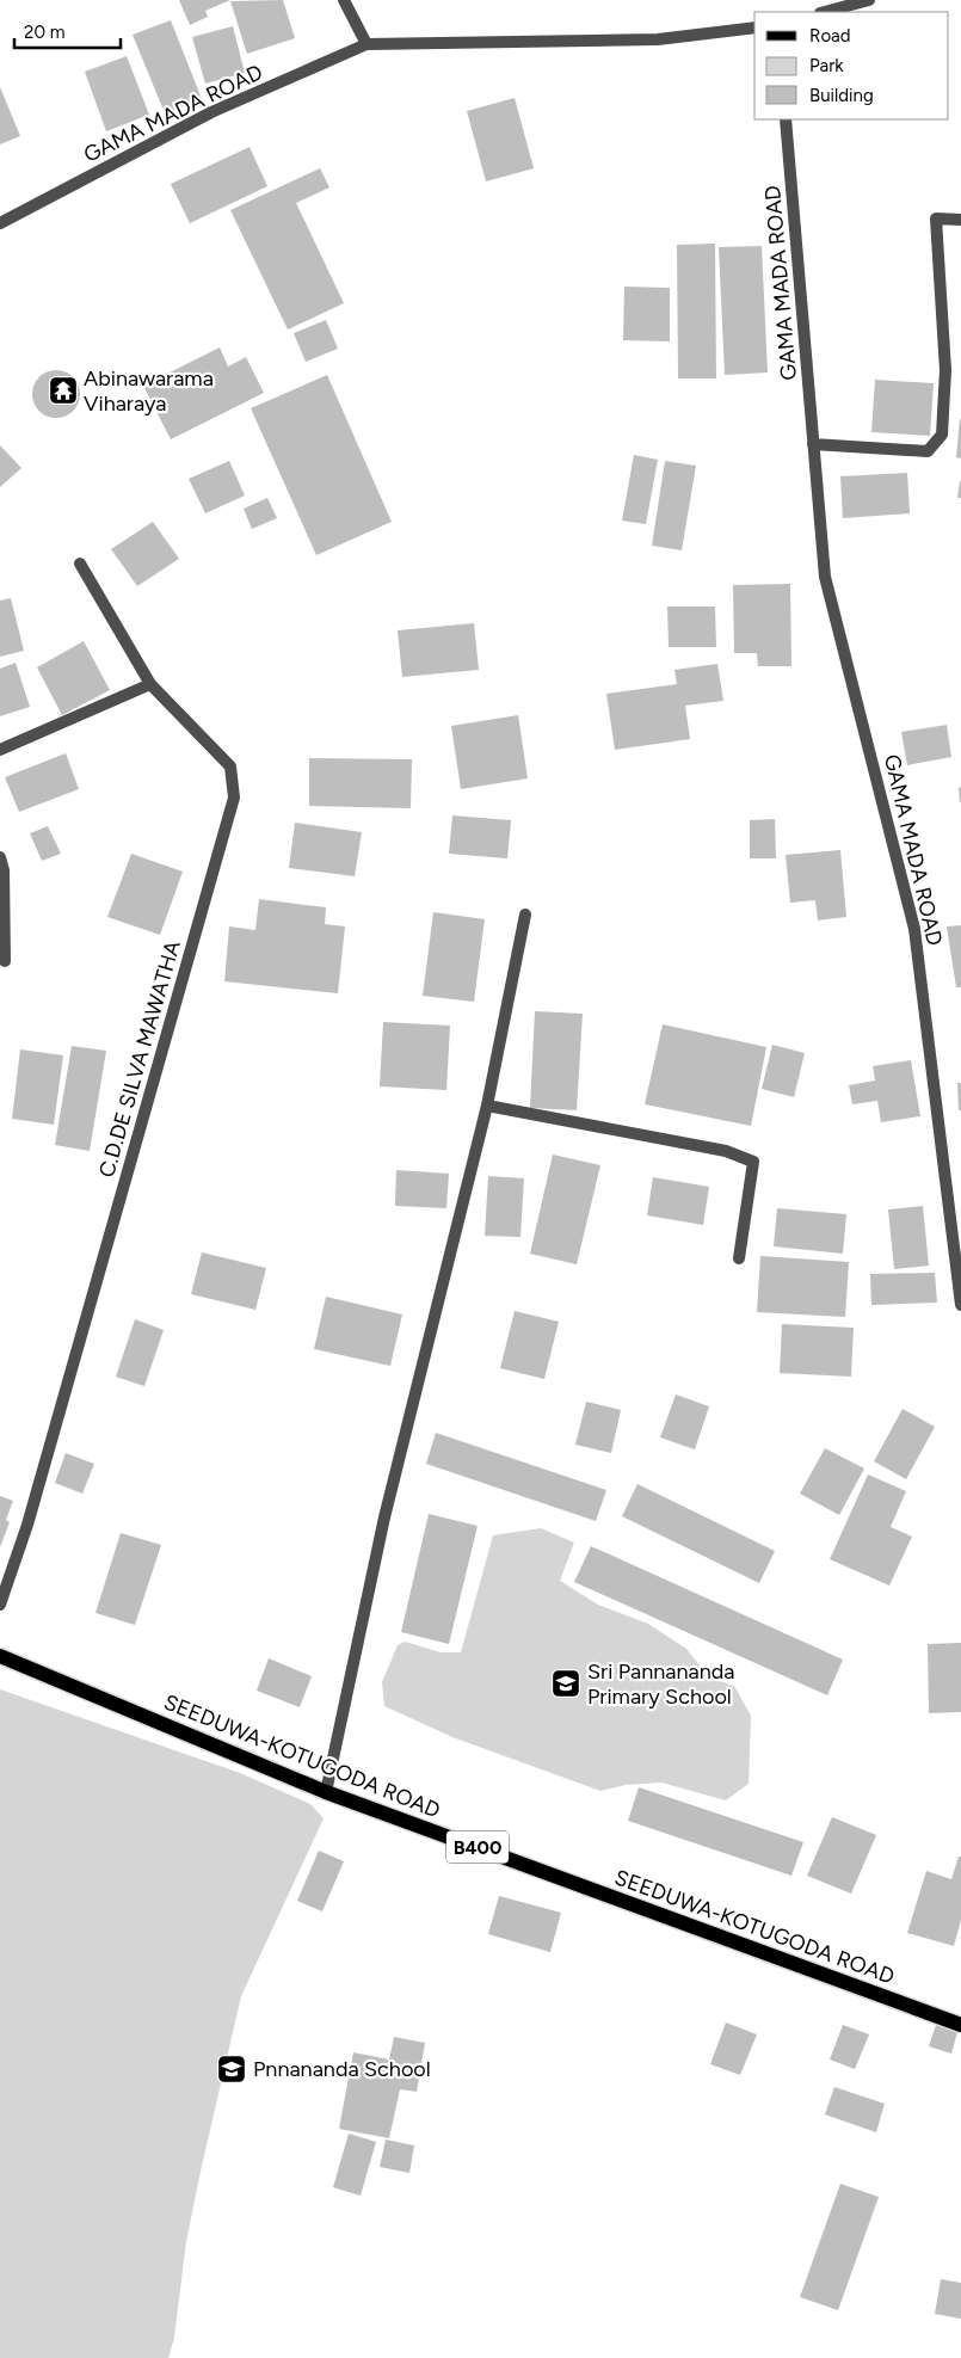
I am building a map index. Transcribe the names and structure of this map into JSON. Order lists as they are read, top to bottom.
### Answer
{
  "streets": {
    "main road": ["SEEDUWA-KOTUGODA ROAD", "B400"],
    "street": ["GAMA MADA ROAD", "C.D.DE SILVA MAWATHA"]
  },
  "places": {
    "temple": ["Abinawarama Viharaya"],
    "school or university": ["Sri Pannananda Primary School", "Pnnananda School"]
  },
  "legend": ["Road", "Park", "Building"],
  "scale_bar": "20 m"
}
